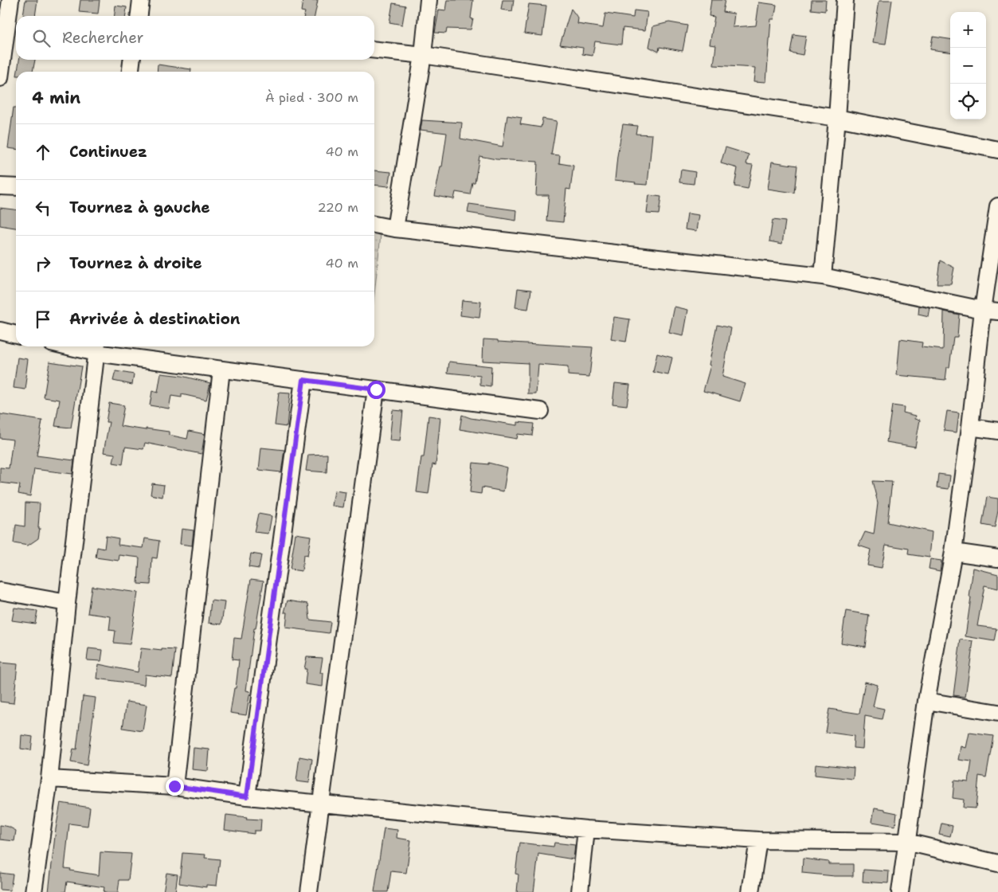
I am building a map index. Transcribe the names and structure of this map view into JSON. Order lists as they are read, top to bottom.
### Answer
{
  "page": {
    "map_buttons": ["+", "−"],
    "search": "Rechercher",
    "heading": ["4 min", "À pied · 300 m"],
    "list": [
      ["Continuez", "40 m"],
      ["Tournez à gauche", "220 m"],
      ["Tournez à droite", "40 m"],
      "Arrivée à destination"
    ]
  }
}
